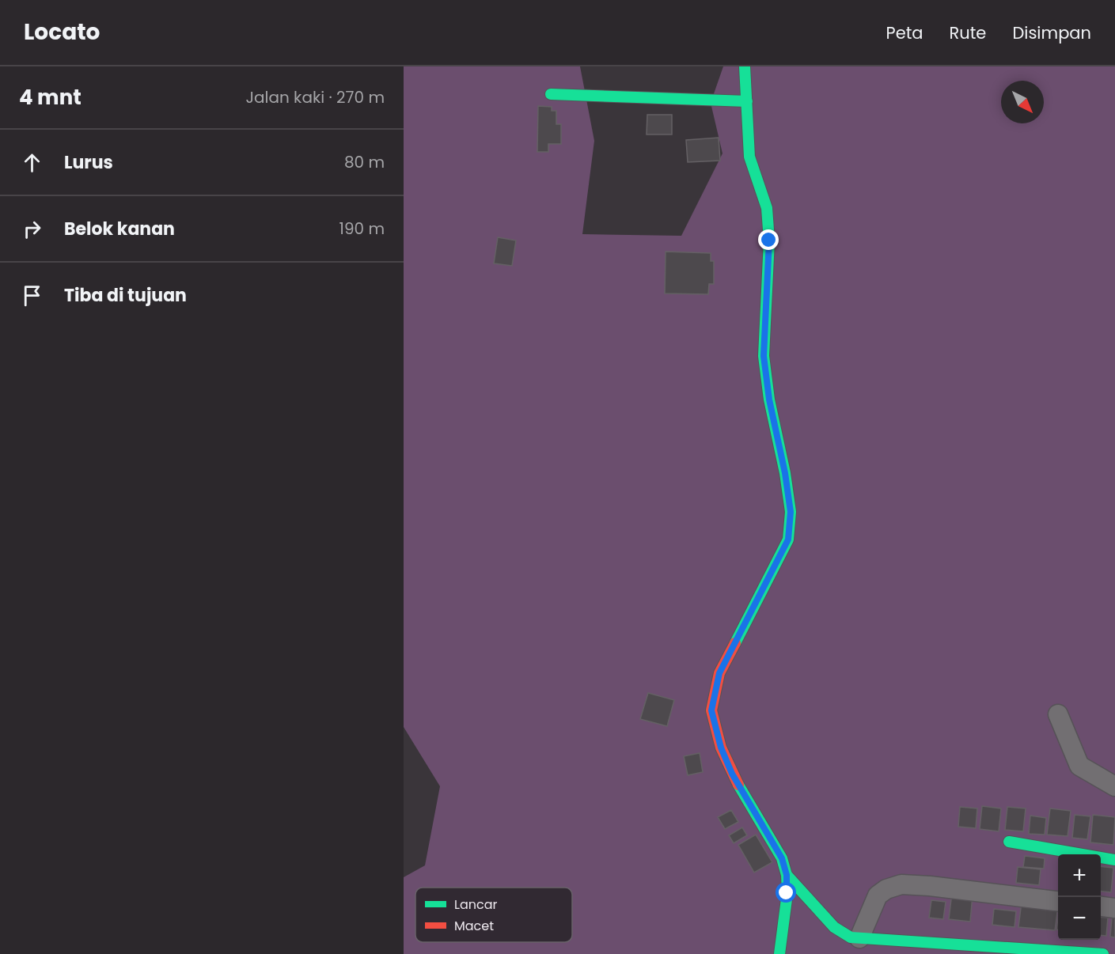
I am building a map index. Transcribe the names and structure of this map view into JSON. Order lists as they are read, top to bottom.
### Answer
{
  "legend": ["Lancar", "Macet"],
  "north": "bottom right",
  "page": {
    "header": "Locato",
    "nav": ["Peta", "Rute", "Disimpan"],
    "heading": ["4 mnt", "Jalan kaki · 270 m"],
    "list": [
      ["Lurus", "80 m"],
      ["Belok kanan", "190 m"],
      "Tiba di tujuan"
    ],
    "map_buttons": ["+", "−"]
  }
}
